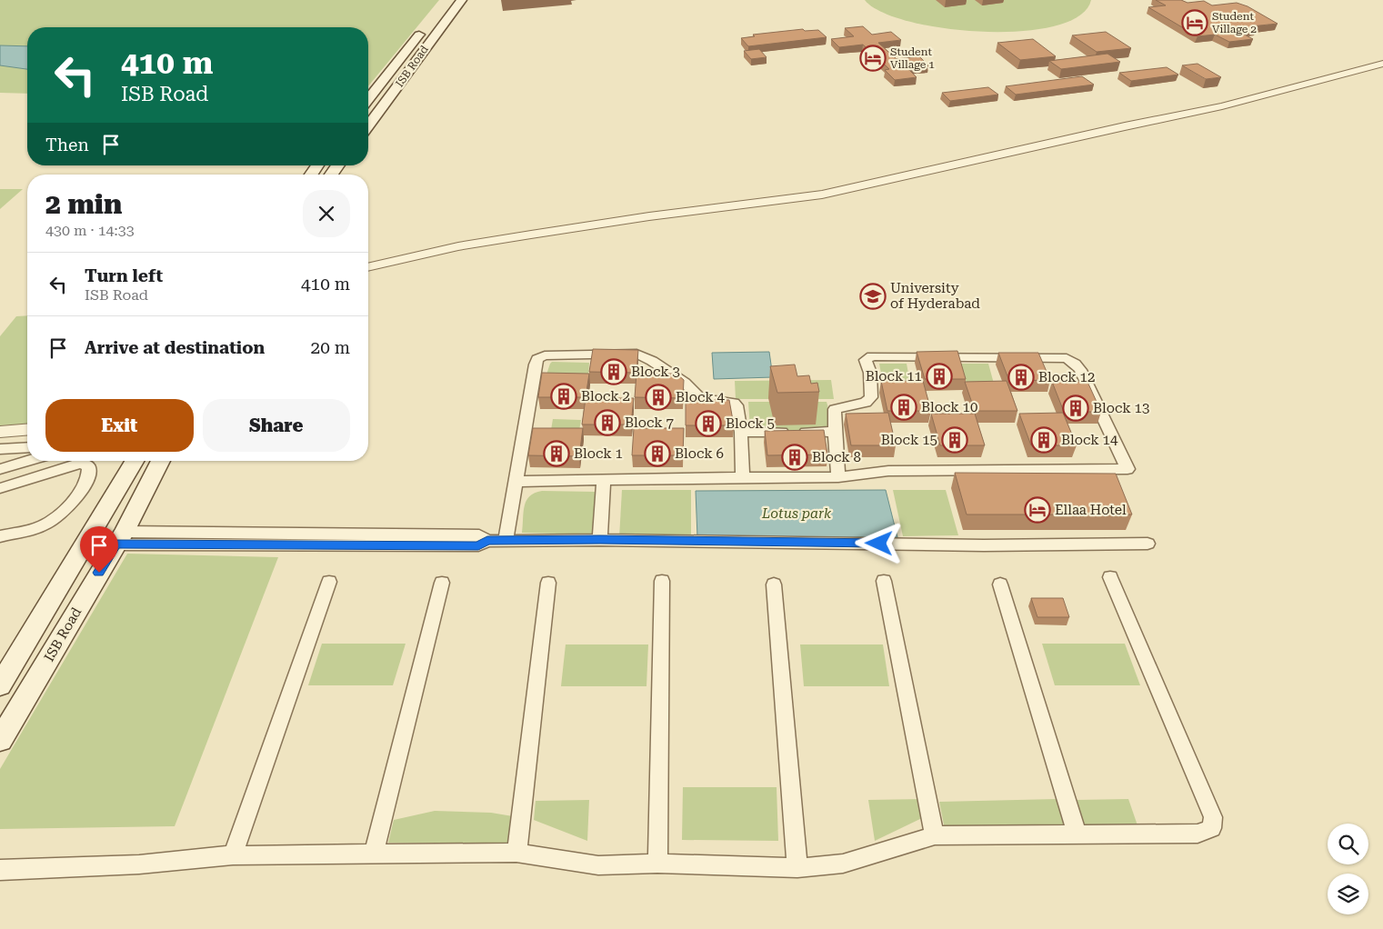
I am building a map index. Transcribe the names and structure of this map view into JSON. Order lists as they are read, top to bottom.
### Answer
{
  "streets": {
    "main road": ["ISB Road"]
  },
  "parks": ["Lotus park"],
  "places": {
    "hotel": ["Student Village 2", "Student Village 1", "Ellaa Hotel"],
    "school or university": ["University of Hyderabad"],
    "building": [
      "Block 3",
      "Block 11",
      "Block 12",
      "Block 2",
      "Block 4",
      "Block 10",
      "Block 13",
      "Block 7",
      "Block 5",
      "Block 15",
      "Block 14",
      "Block 1",
      "Block 6",
      "Block 8"
    ]
  },
  "page": {
    "turn": ["410 m", "ISB Road"],
    "then": "Then",
    "heading": ["2 min", "430 m · 14:33"],
    "list": [
      {
        "name": "Turn left",
        "note": "ISB Road",
        "value": "410 m"
      },
      {
        "name": "Arrive at destination",
        "value": "20 m"
      }
    ],
    "buttons": ["Exit", "Share"]
  }
}
